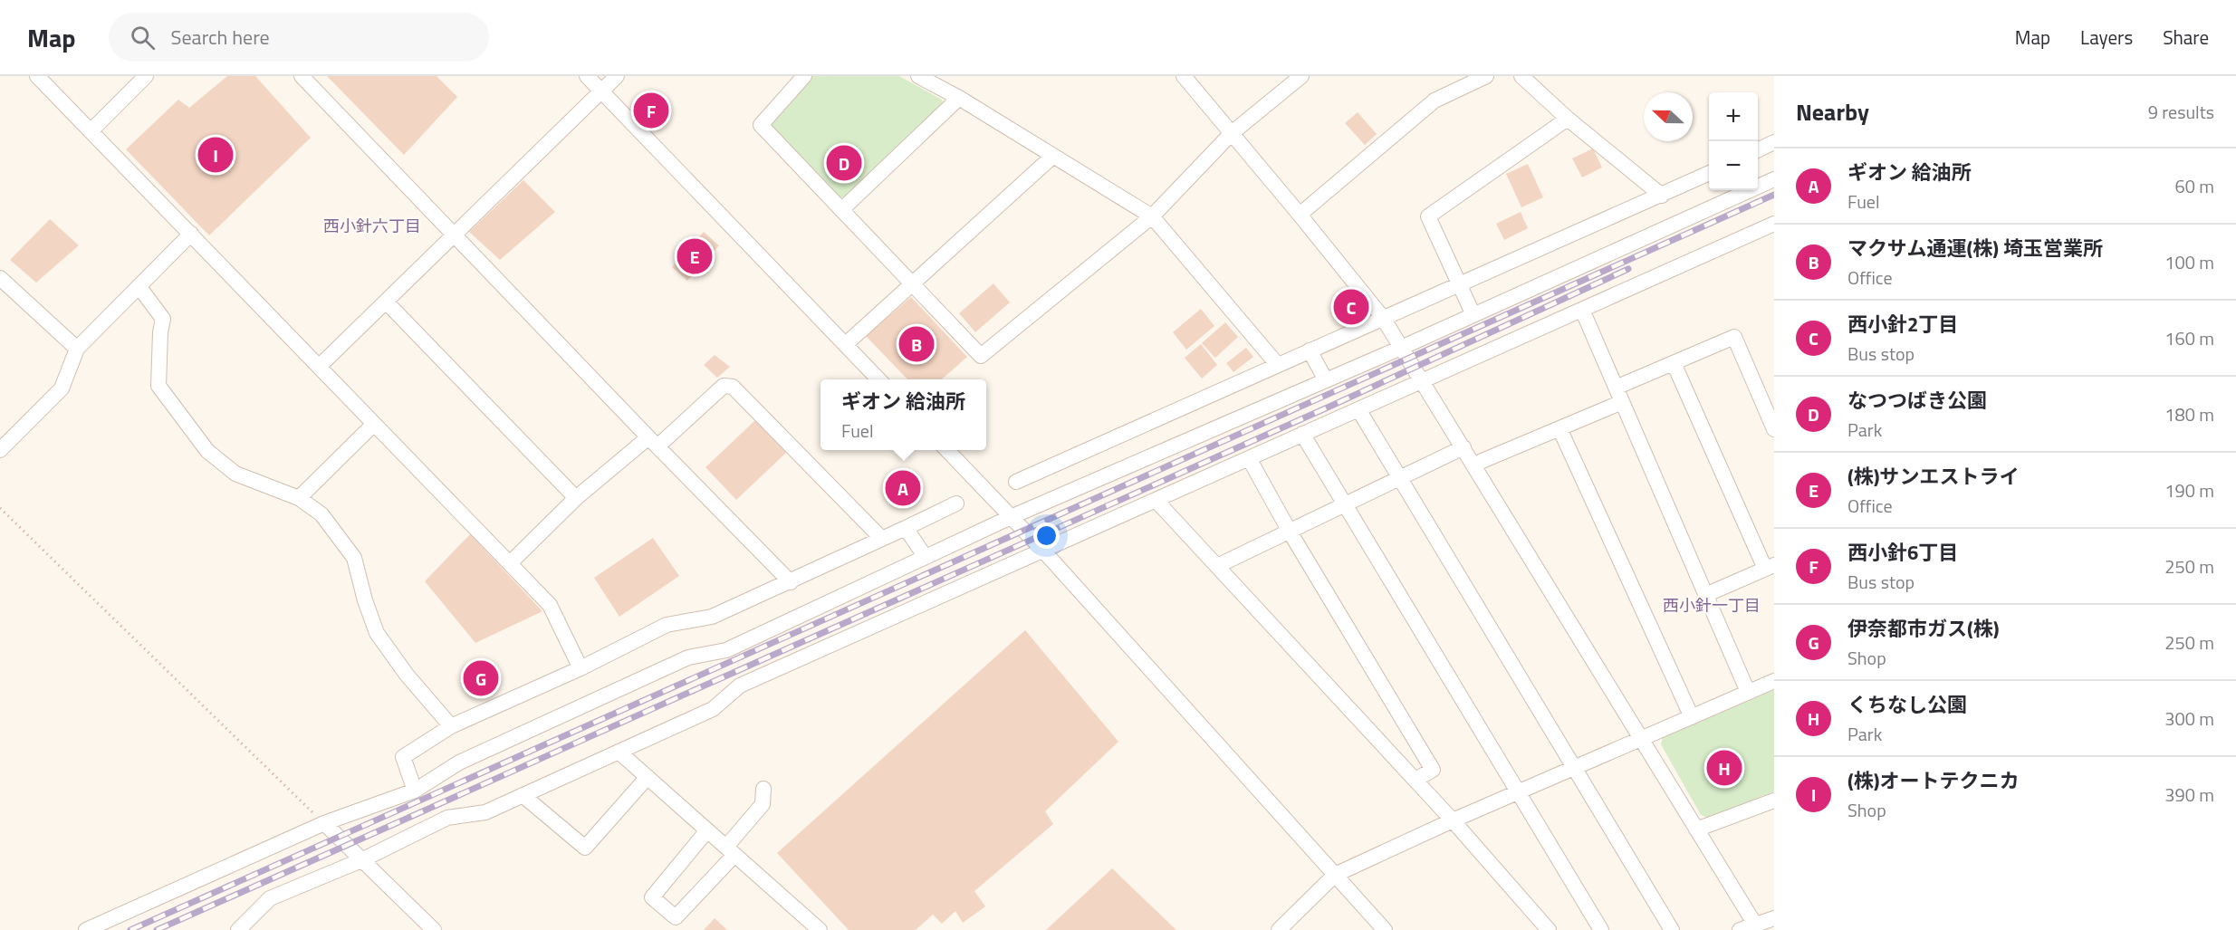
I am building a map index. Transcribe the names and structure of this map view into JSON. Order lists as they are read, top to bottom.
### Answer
{
  "districts": ["西小針六丁目", "西小針一丁目"],
  "north": "left",
  "page": {
    "header": "Map",
    "search": "Search here",
    "nav": ["Map", "Layers", "Share"],
    "heading": ["Nearby", "9 results"],
    "pins": [
      "F",
      "I",
      "D",
      "E",
      "C",
      "B",
      "A",
      "G",
      "H"
    ],
    "map_buttons": ["+", "−"],
    "list": [
      {
        "mark": "A",
        "name": "ギオン 給油所",
        "note": "Fuel",
        "value": "60 m"
      },
      {
        "mark": "B",
        "name": "マクサム通運(株) 埼玉営業所",
        "note": "Office",
        "value": "100 m"
      },
      {
        "mark": "C",
        "name": "西小針2丁目",
        "note": "Bus stop",
        "value": "160 m"
      },
      {
        "mark": "D",
        "name": "なつつばき公園",
        "note": "Park",
        "value": "180 m"
      },
      {
        "mark": "E",
        "name": "(株)サンエストライ",
        "note": "Office",
        "value": "190 m"
      },
      {
        "mark": "F",
        "name": "西小針6丁目",
        "note": "Bus stop",
        "value": "250 m"
      },
      {
        "mark": "G",
        "name": "伊奈都市ガス(株)",
        "note": "Shop",
        "value": "250 m"
      },
      {
        "mark": "H",
        "name": "くちなし公園",
        "note": "Park",
        "value": "300 m"
      },
      {
        "mark": "I",
        "name": "(株)オートテクニカ",
        "note": "Shop",
        "value": "390 m"
      }
    ],
    "popup": ["ギオン 給油所", "Fuel"]
  }
}
